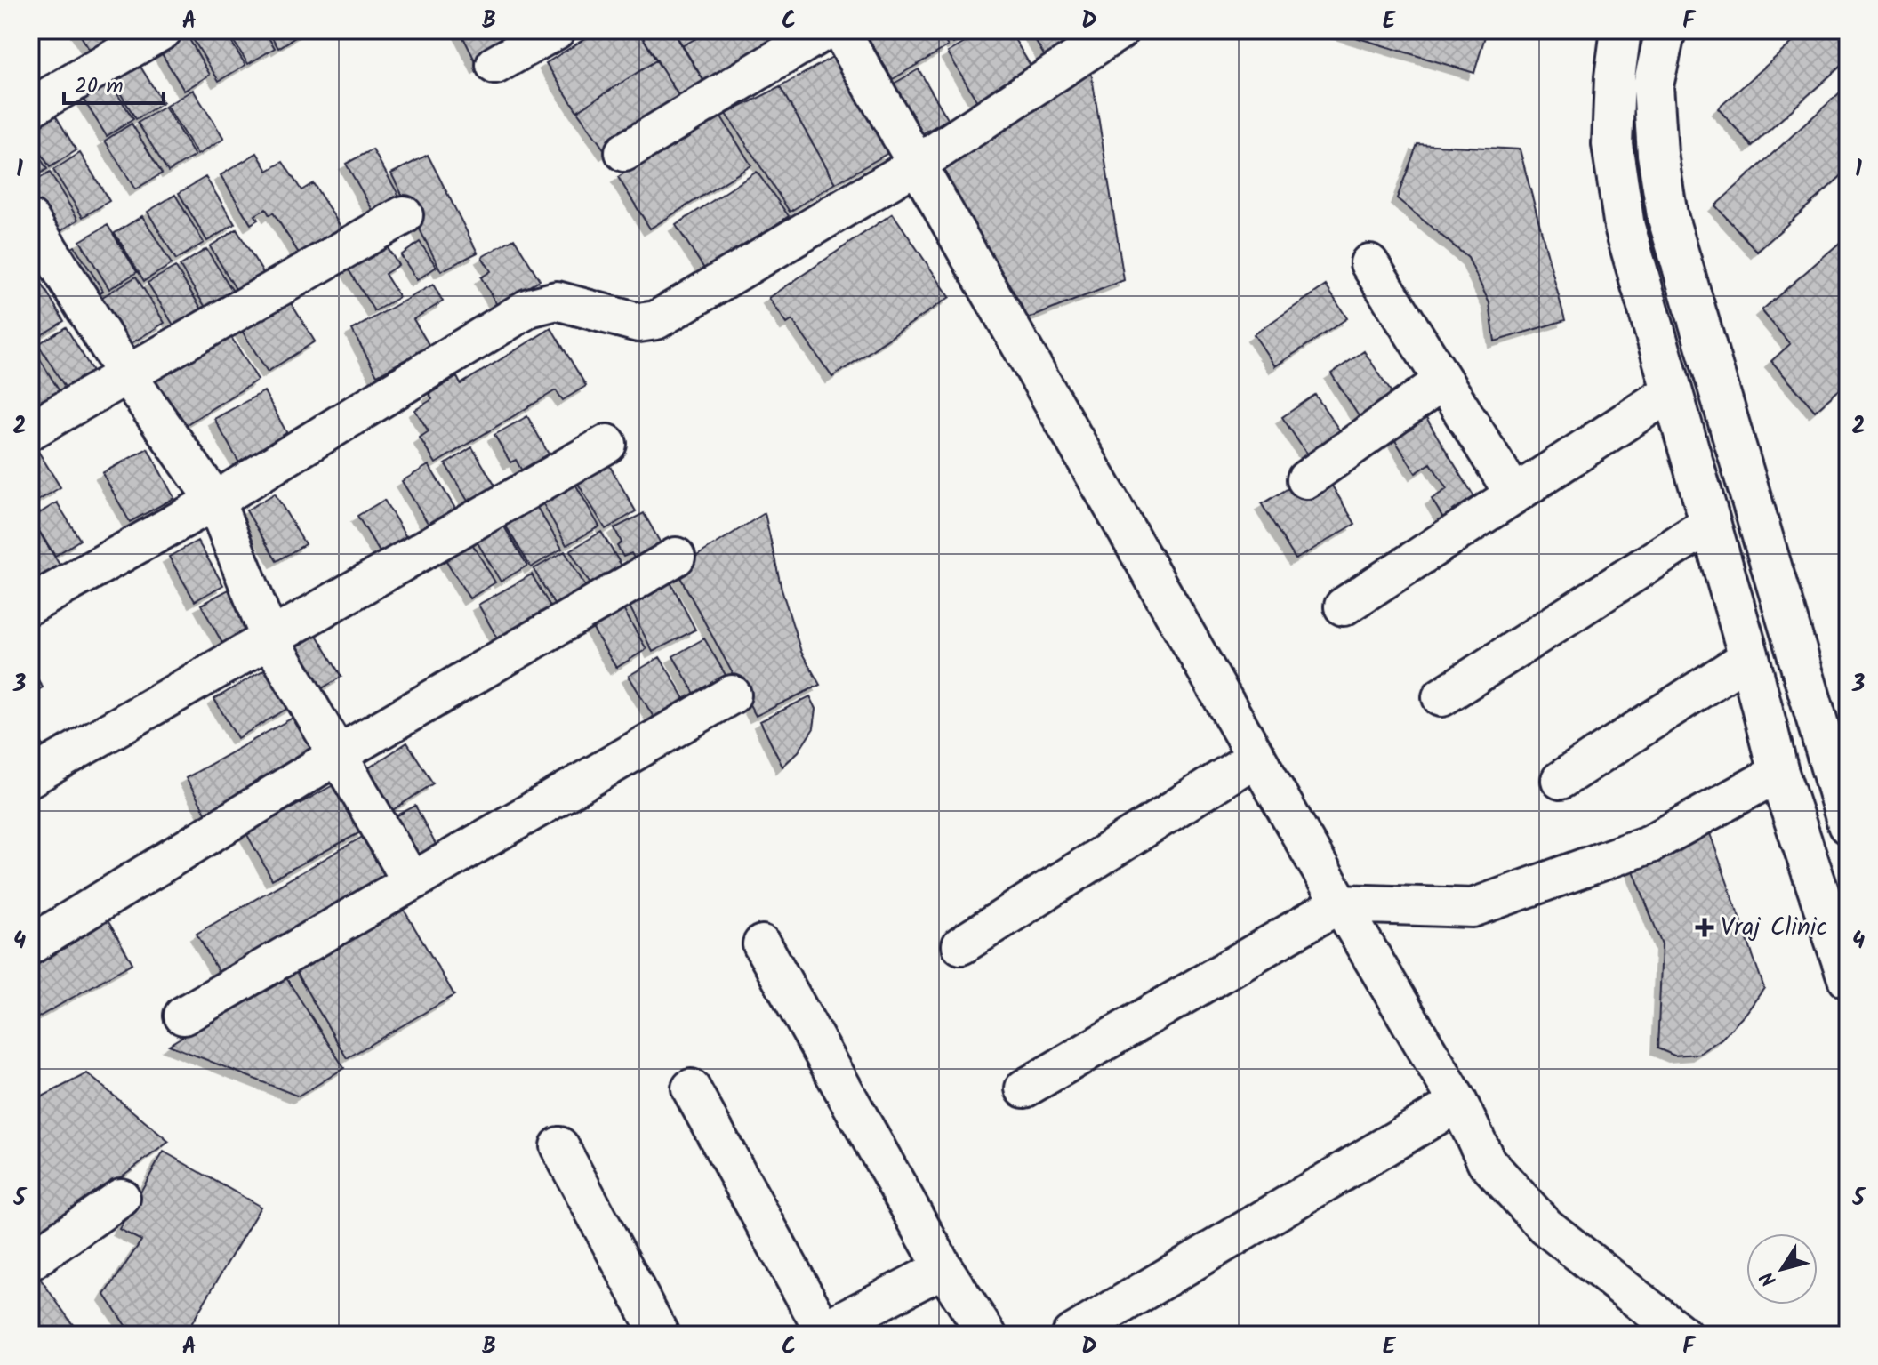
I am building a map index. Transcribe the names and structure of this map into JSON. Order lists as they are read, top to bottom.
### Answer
{
  "places": {
    "health": ["Vraj Clinic"]
  },
  "scale_bar": "20 m",
  "north": "bottom left",
  "grid": {
    "columns": [
      "A",
      "B",
      "C",
      "D",
      "E",
      "F"
    ],
    "rows": [
      "1",
      "2",
      "3",
      "4",
      "5"
    ]
  }
}
